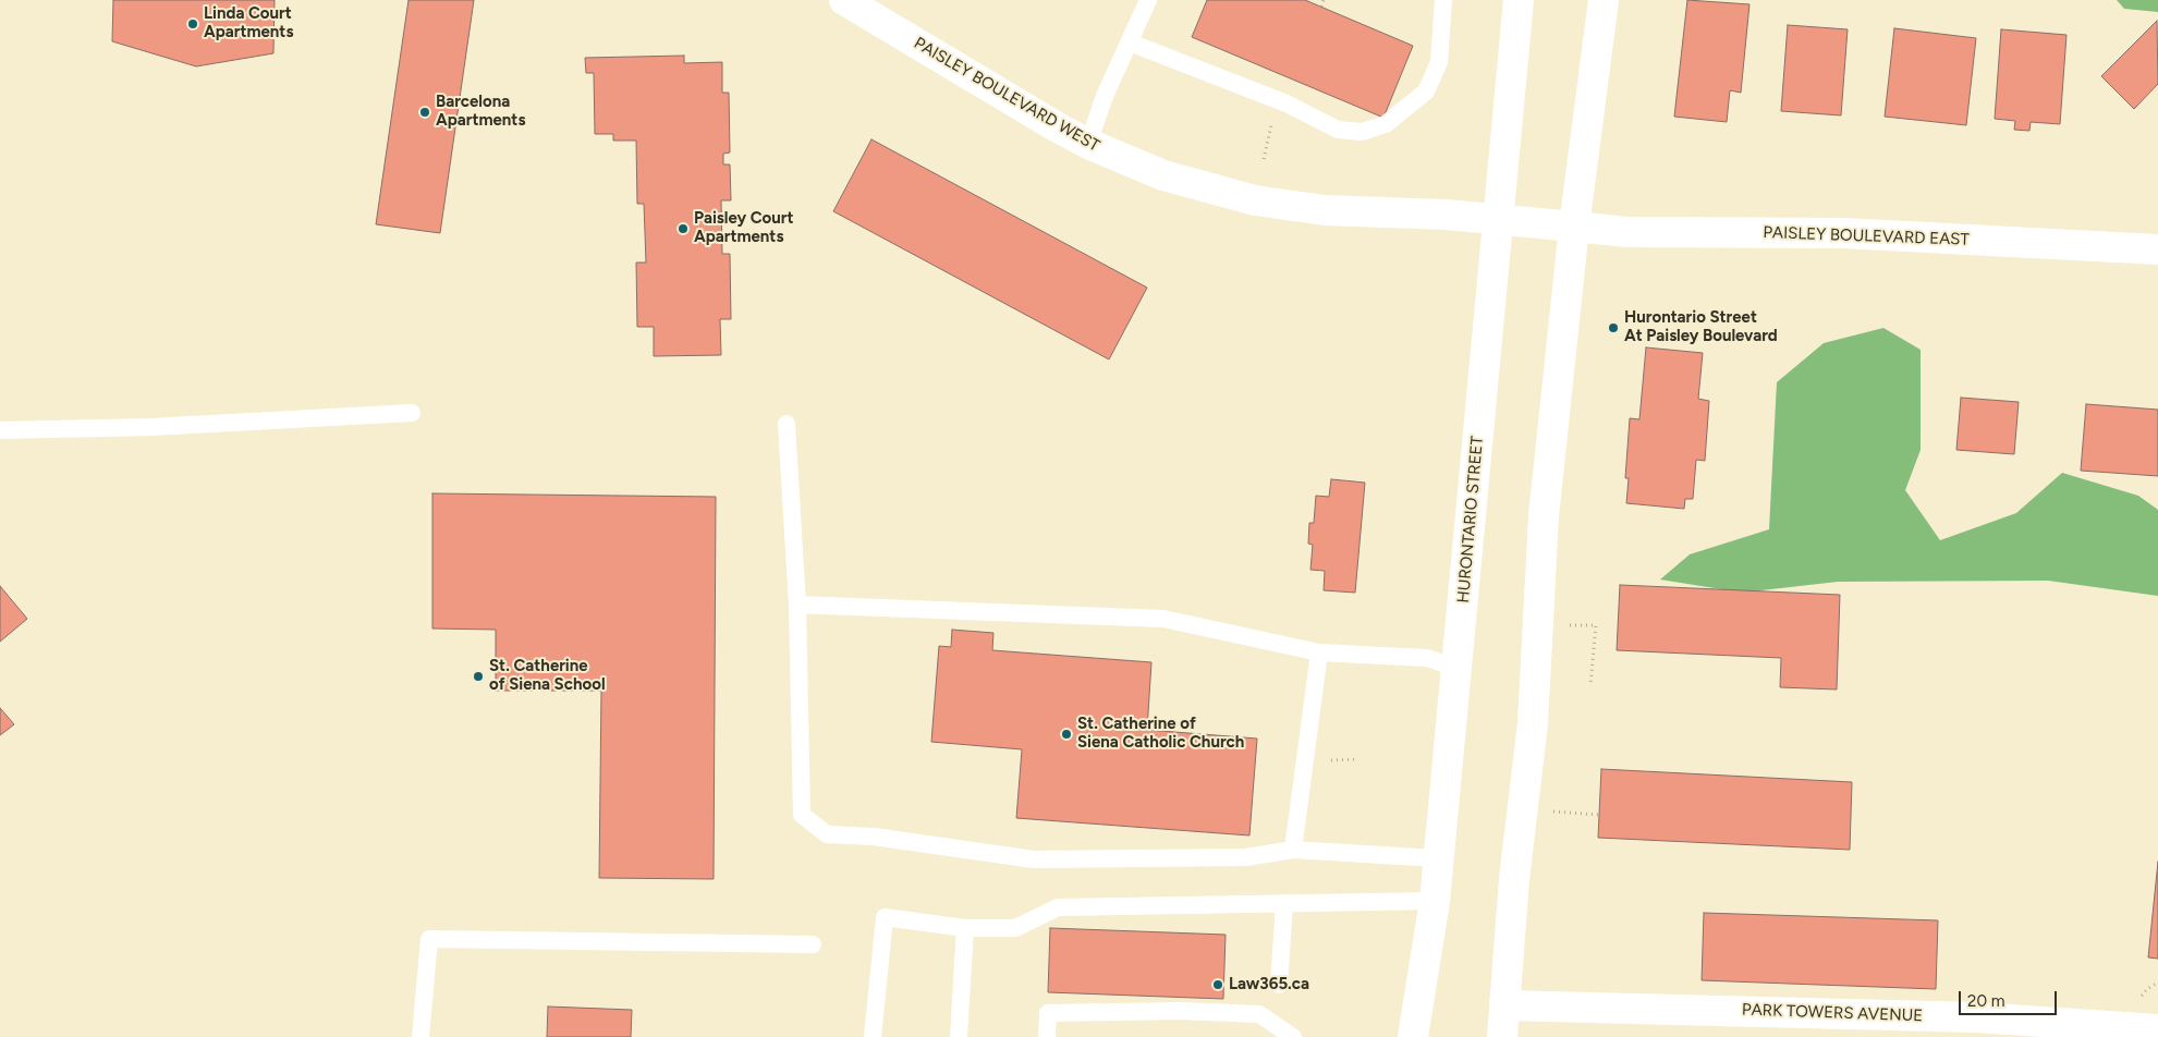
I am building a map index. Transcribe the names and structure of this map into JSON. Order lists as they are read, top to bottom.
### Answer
{
  "streets": {
    "main road": [
      "PAISLEY BOULEVARD WEST",
      "PAISLEY BOULEVARD EAST",
      "HURONTARIO STREET",
      "PARK TOWERS AVENUE"
    ]
  },
  "crossings": [
    ["PAISLEY BOULEVARD WEST", "PAISLEY BOULEVARD EAST"],
    ["PAISLEY BOULEVARD WEST", "HURONTARIO STREET"]
  ],
  "places": [
    "Linda Court Apartments",
    "Barcelona Apartments",
    "Paisley Court Apartments",
    "Hurontario Street At Paisley Boulevard",
    "St. Catherine of Siena School",
    "St. Catherine of Siena Catholic Church",
    "Law365.ca"
  ],
  "scale_bar": "20 m"
}
